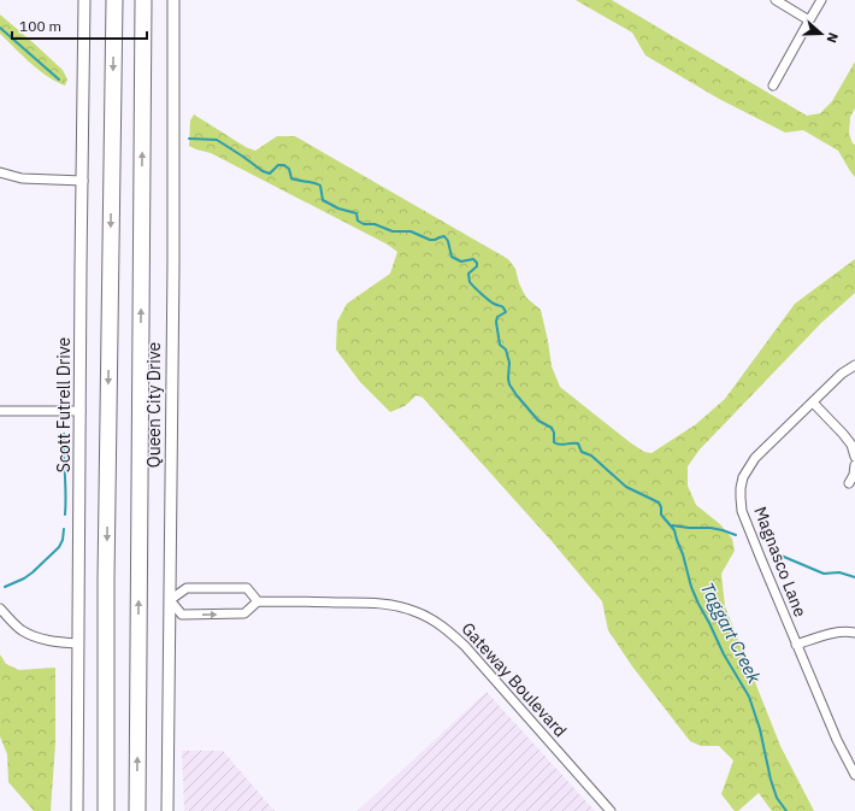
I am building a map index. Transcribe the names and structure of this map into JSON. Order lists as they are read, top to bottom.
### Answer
{
  "streets": {
    "street": [
      "Scott Futrell Drive",
      "Queen City Drive",
      "Magnasco Lane",
      "Gateway Boulevard"
    ]
  },
  "water": ["Taggart Creek"],
  "scale_bar": "100 m",
  "north": "right"
}
